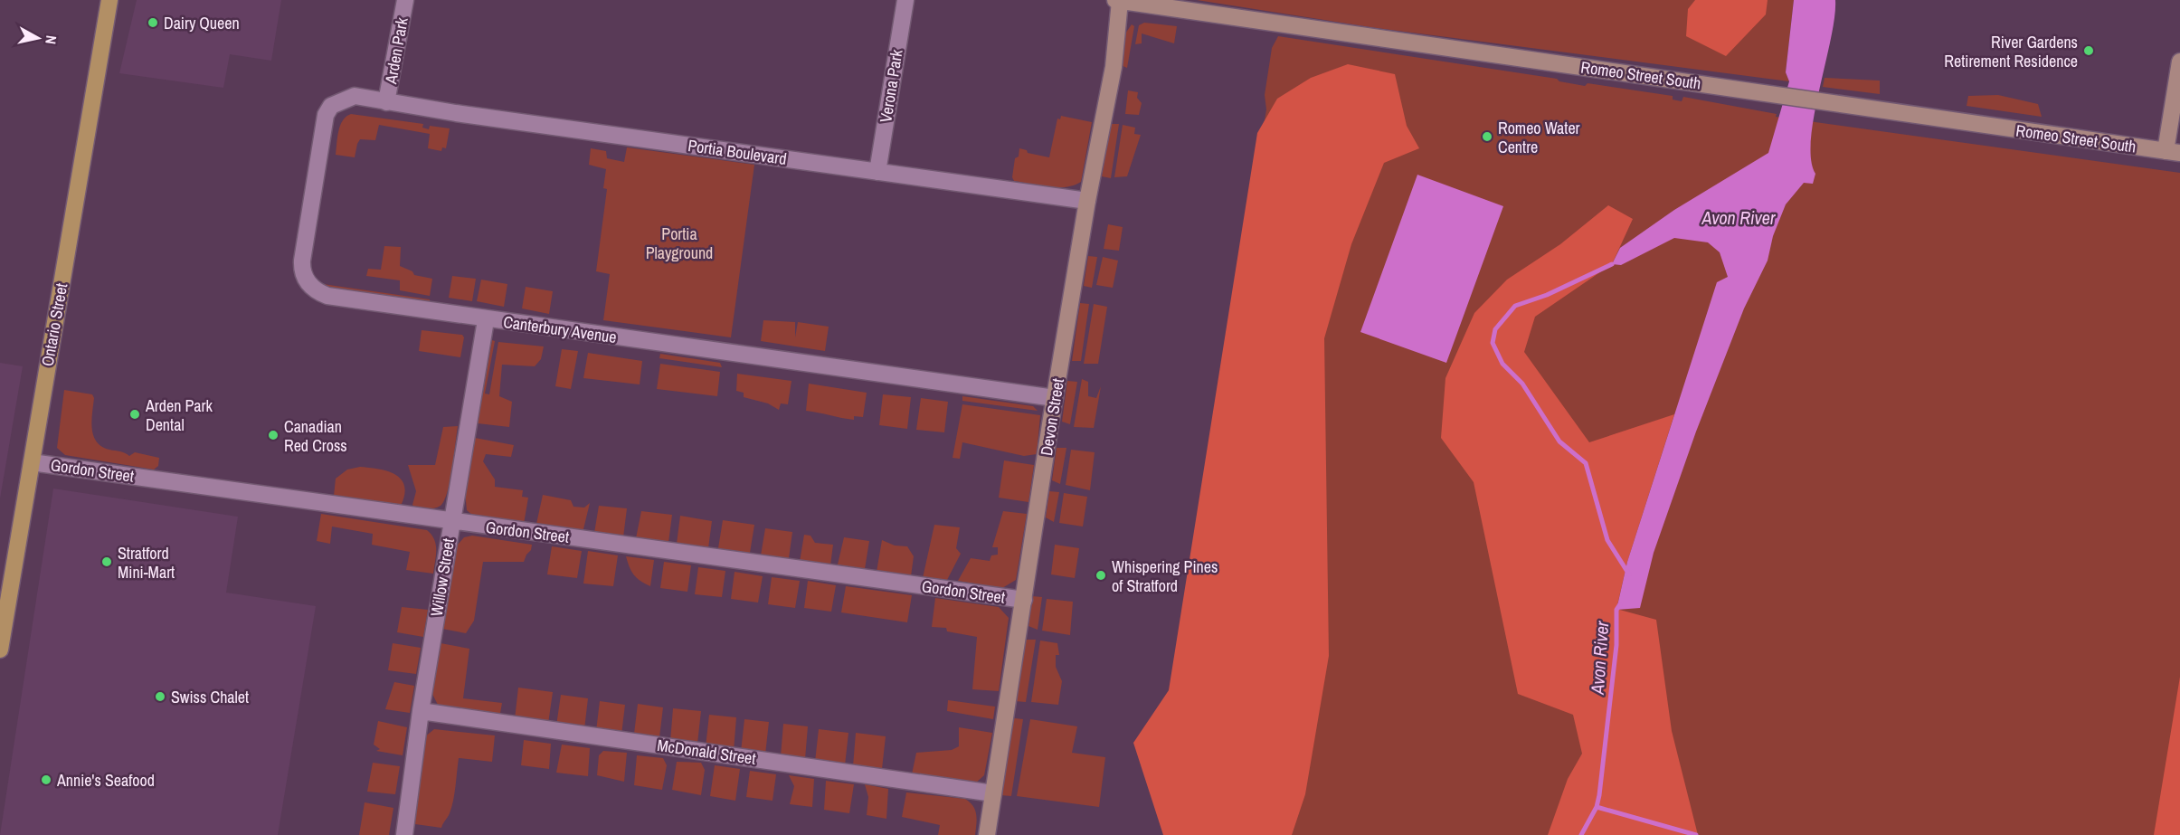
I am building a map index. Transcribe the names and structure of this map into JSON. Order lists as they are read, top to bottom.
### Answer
{
  "streets": {
    "main road": ["Romeo Street South", "Ontario Street", "Devon Street"],
    "street": [
      "Arden Park",
      "Verona Park",
      "Portia Boulevard",
      "Canterbury Avenue",
      "Gordon Street",
      "Willow Street",
      "McDonald Street"
    ]
  },
  "crossings": [
    ["Arden Park", "Portia Boulevard"],
    ["Arden Park", "Canterbury Avenue"],
    ["Romeo Street South", "Devon Street"],
    ["Verona Park", "Portia Boulevard"],
    ["Portia Boulevard", "Canterbury Avenue"],
    ["Portia Boulevard", "Devon Street"],
    ["Ontario Street", "Gordon Street"],
    ["Canterbury Avenue", "Devon Street"],
    ["Canterbury Avenue", "Willow Street"],
    ["Devon Street", "Gordon Street"],
    ["Devon Street", "McDonald Street"],
    ["Gordon Street", "Willow Street"],
    ["Willow Street", "McDonald Street"]
  ],
  "water": ["Avon River"],
  "parks": ["Portia Playground"],
  "places": [
    "Dairy Queen",
    "River Gardens Retirement Residence",
    "Romeo Water Centre",
    "Arden Park Dental",
    "Canadian Red Cross",
    "Stratford Mini-Mart",
    "Whispering Pines of Stratford",
    "Swiss Chalet",
    "Annie's Seafood"
  ],
  "north": "right"
}
